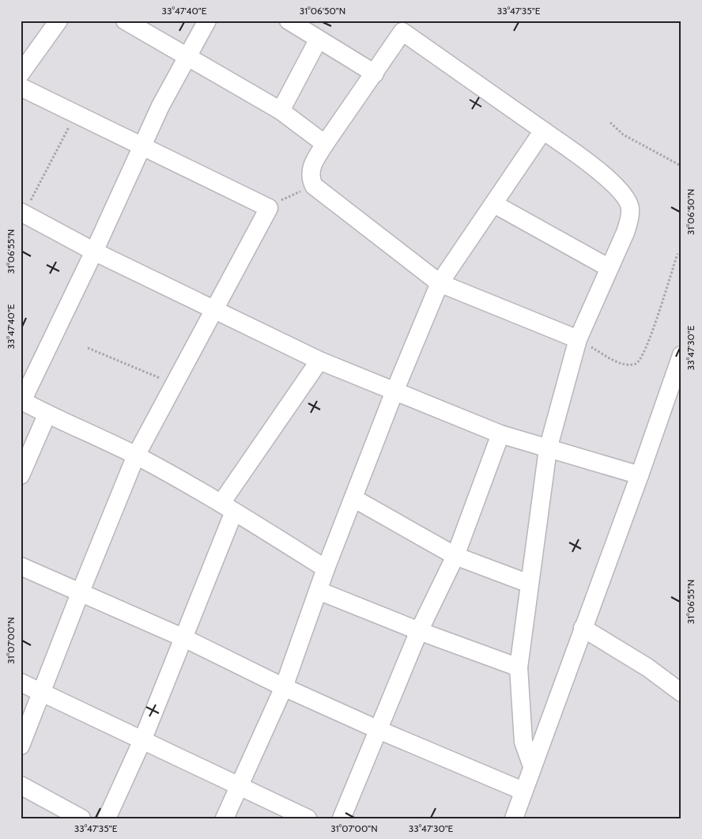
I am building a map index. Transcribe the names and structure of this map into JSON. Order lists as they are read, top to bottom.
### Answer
{
  "coordinates": [
    "33°47'40\"E",
    "31°06'50\"N",
    "33°47'35\"E",
    "31°06'55\"N",
    "33°47'30\"E",
    "31°07'00\"N"
  ]
}
